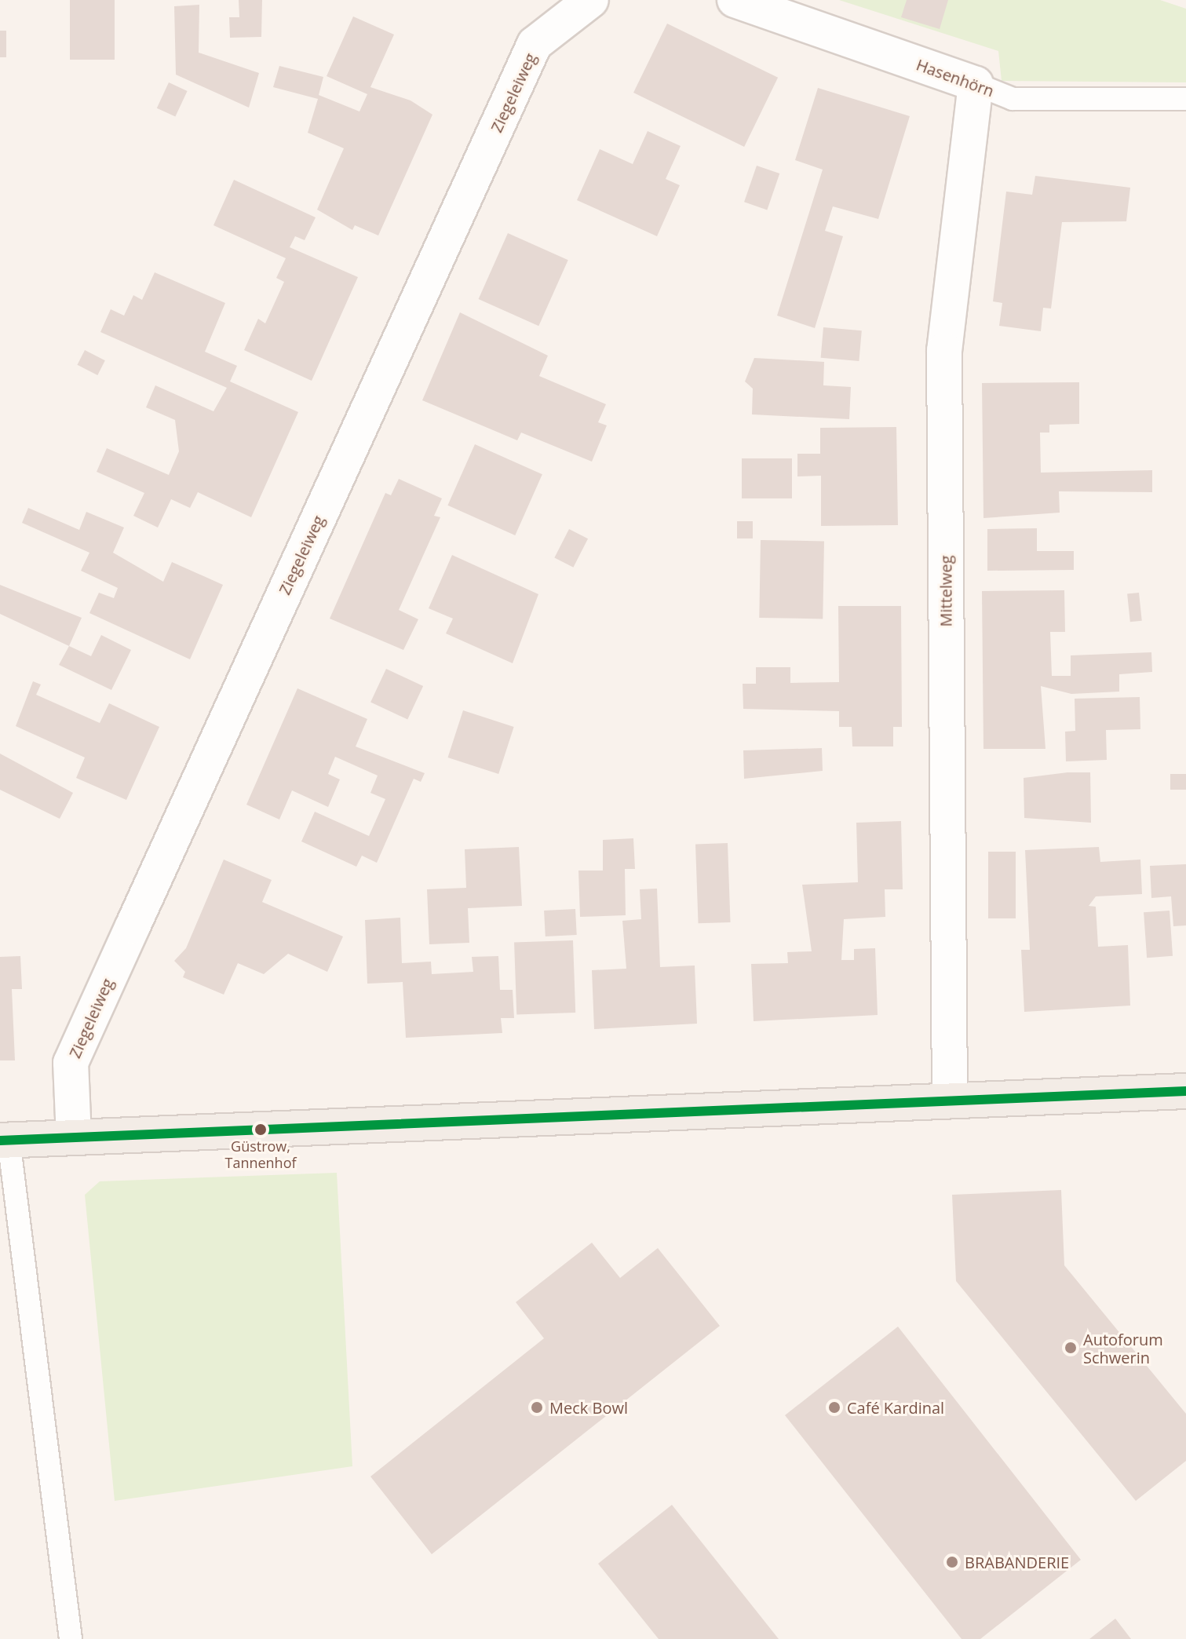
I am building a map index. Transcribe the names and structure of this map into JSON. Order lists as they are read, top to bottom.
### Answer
{
  "streets": {
    "street": ["Hasenhörn", "Ziegeleiweg", "Mittelweg"]
  },
  "crossings": [
    ["Hasenhörn", "Mittelweg"]
  ],
  "places": [
    "Güstrow, Tannenhof",
    "Autoforum Schwerin",
    "Meck Bowl",
    "Café Kardinal",
    "BRABANDERIE"
  ]
}
